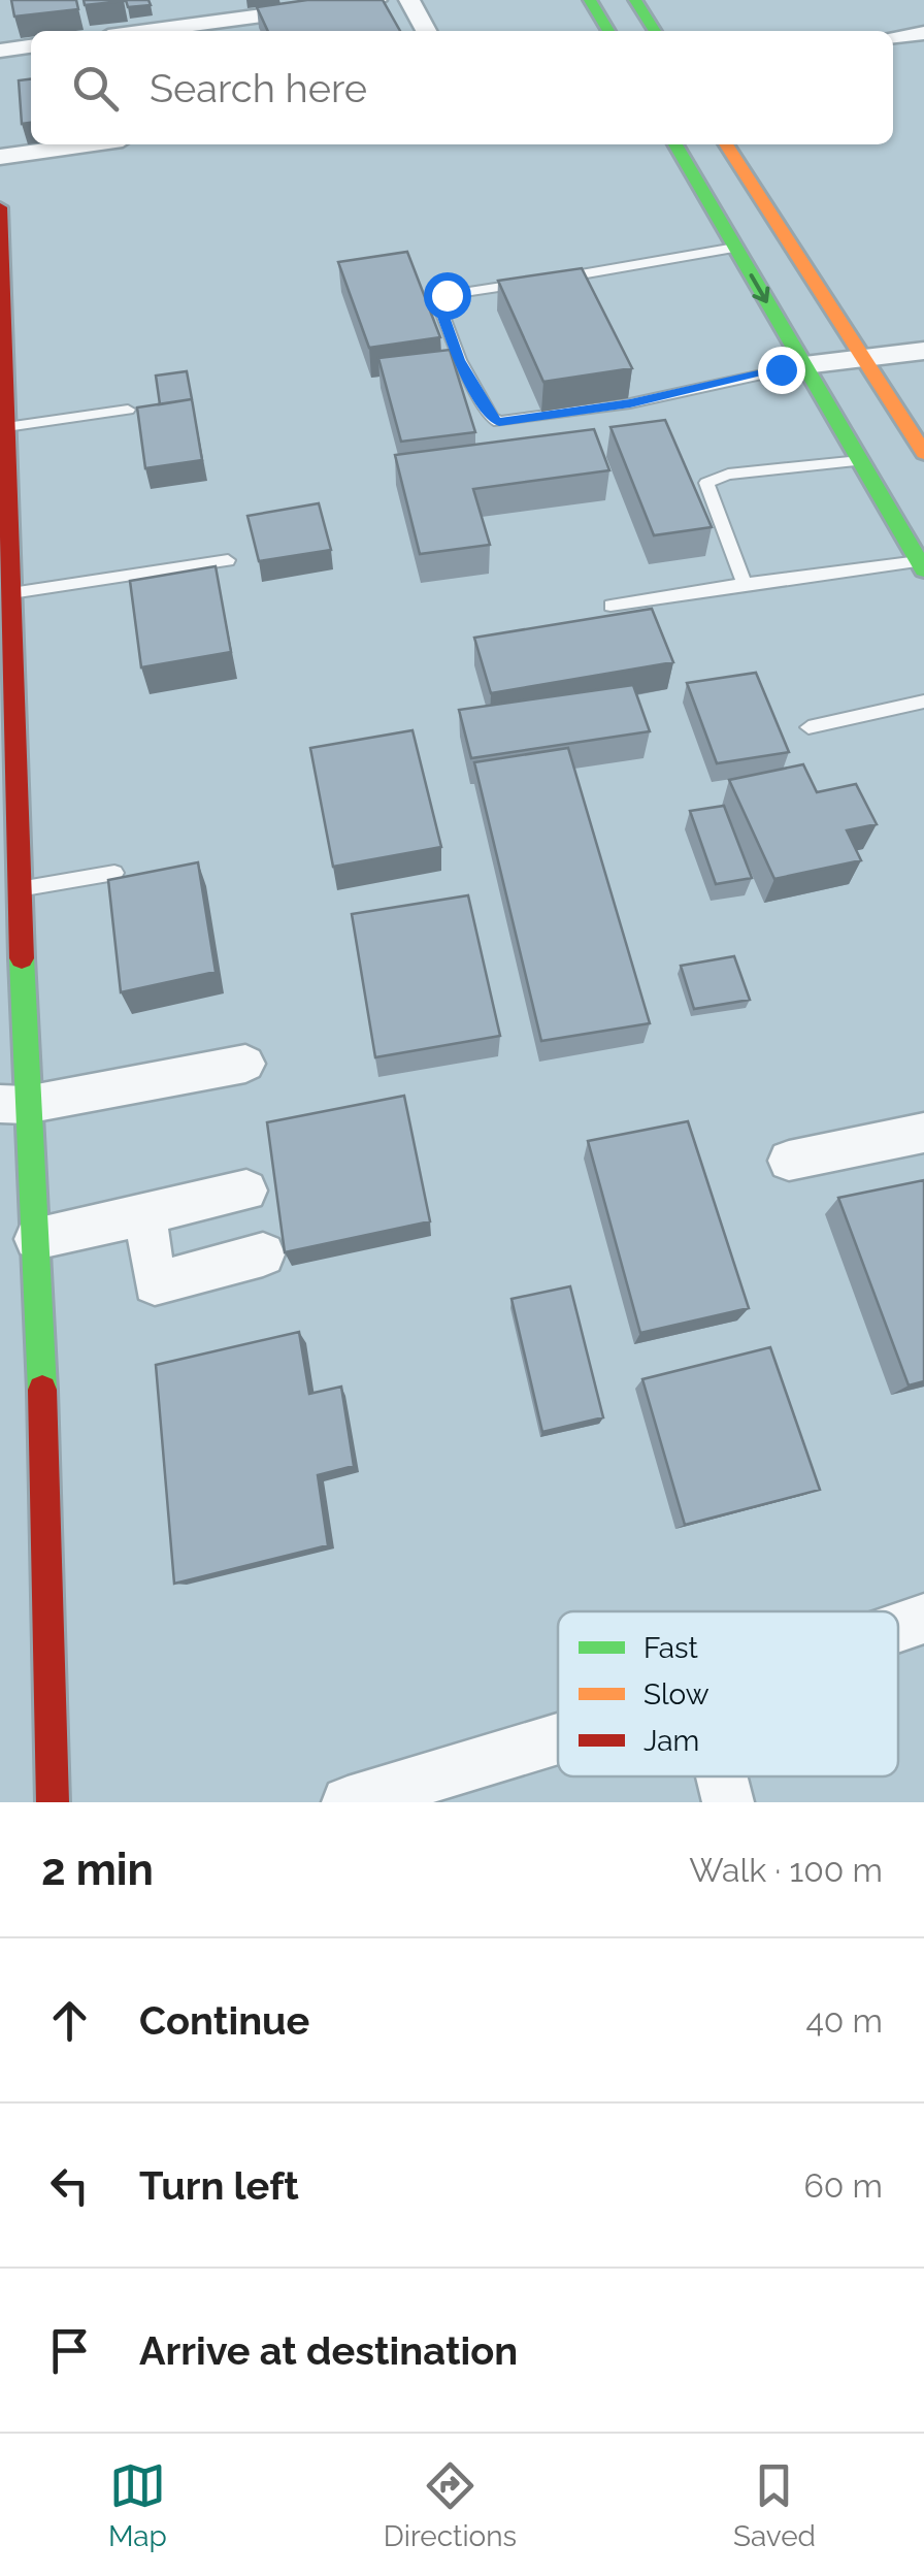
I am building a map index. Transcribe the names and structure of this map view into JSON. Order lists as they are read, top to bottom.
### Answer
{
  "legend": ["Fast", "Slow", "Jam"],
  "page": {
    "search": "Search here",
    "heading": ["2 min", "Walk · 100 m"],
    "list": [
      ["Continue", "40 m"],
      ["Turn left", "60 m"],
      "Arrive at destination"
    ],
    "nav": ["Map", "Directions", "Saved"]
  }
}
